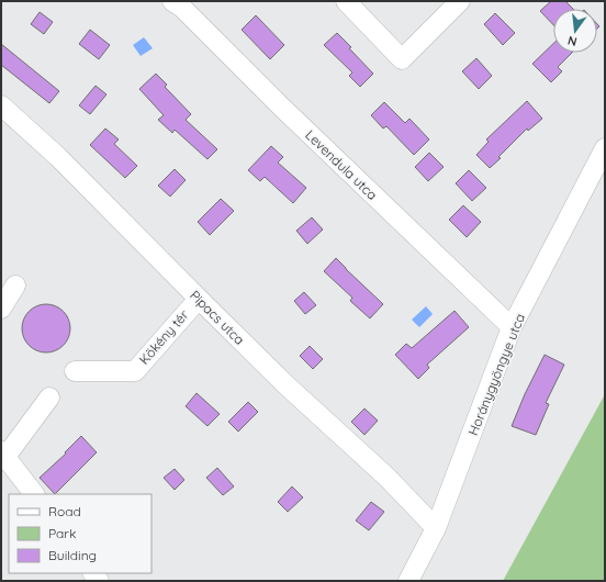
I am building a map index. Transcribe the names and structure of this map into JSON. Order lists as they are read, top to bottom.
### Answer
{
  "streets": {
    "street": [
      "Levendula utca",
      "Pipacs utca",
      "Kökény tér",
      "Horánygyöngye utca"
    ]
  },
  "crossings": [
    ["Levendula utca", "Horánygyöngye utca"],
    ["Pipacs utca", "Kökény tér"],
    ["Pipacs utca", "Horánygyöngye utca"]
  ],
  "legend": ["Road", "Park", "Building"],
  "north": "bottom"
}
